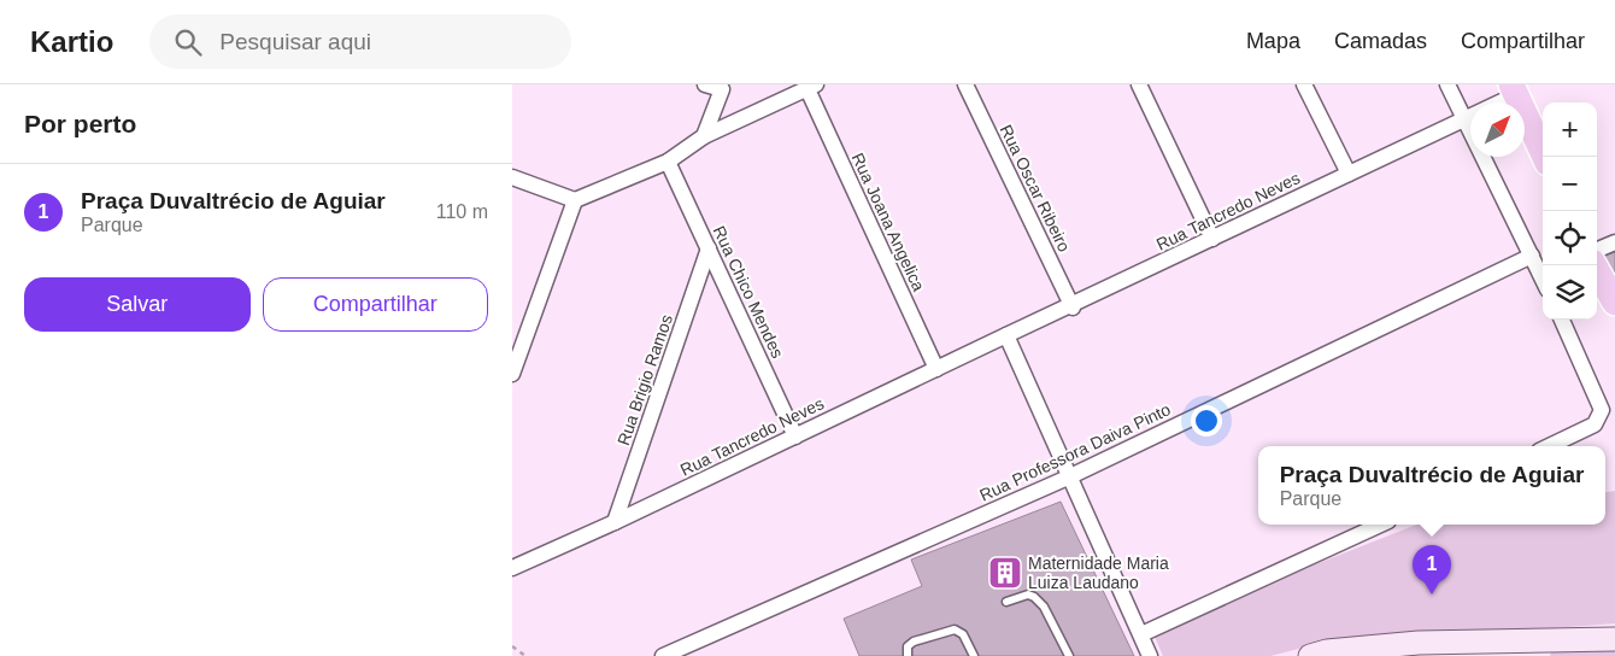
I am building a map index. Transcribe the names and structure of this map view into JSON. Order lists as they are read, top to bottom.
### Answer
{
  "streets": {
    "street": [
      "Rua Oscar Ribeiro",
      "Rua Tancredo Neves",
      "Rua Joana Angelica",
      "Rua Chico Mendes",
      "Rua Brigio Ramos",
      "Rua Professora Daiva Pinto"
    ]
  },
  "crossings": [
    ["Rua Oscar Ribeiro", "Rua Tancredo Neves"],
    ["Rua Tancredo Neves", "Rua Joana Angelica"],
    ["Rua Tancredo Neves", "Rua Chico Mendes"],
    ["Rua Tancredo Neves", "Rua Brigio Ramos"],
    ["Rua Chico Mendes", "Rua Brigio Ramos"]
  ],
  "places": {
    "building": ["Maternidade Maria Luiza Laudano"]
  },
  "north": "top right",
  "page": {
    "header": "Kartio",
    "search": "Pesquisar aqui",
    "nav": ["Mapa", "Camadas", "Compartilhar"],
    "heading": "Por perto",
    "map_buttons": ["+", "−"],
    "list": [
      {
        "mark": "1",
        "name": "Praça Duvaltrécio de Aguiar",
        "note": "Parque",
        "value": "110 m"
      }
    ],
    "buttons": ["Salvar", "Compartilhar"],
    "popup": ["Praça Duvaltrécio de Aguiar", "Parque"],
    "pins": "1"
  }
}
